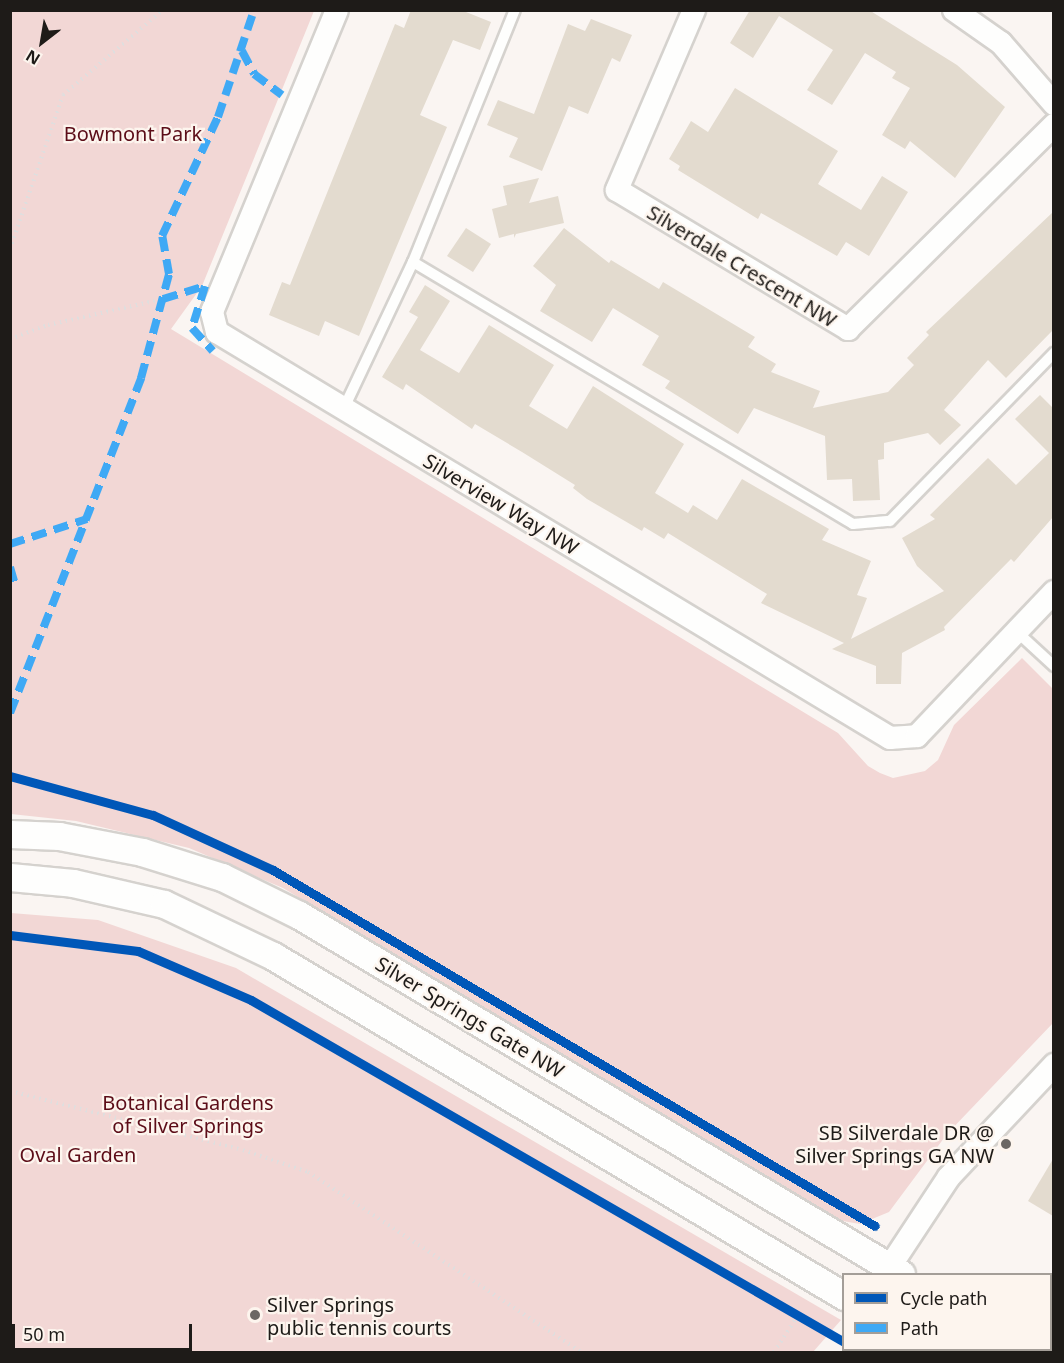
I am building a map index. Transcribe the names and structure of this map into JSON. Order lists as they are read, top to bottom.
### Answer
{
  "streets": {
    "street": ["Silverdale Crescent NW", "Silverview Way NW", "Silver Springs Gate NW"]
  },
  "parks": ["Bowmont Park", "Botanical Gardens of Silver Springs", "Oval Garden"],
  "places": ["SB Silverdale DR @ Silver Springs GA NW", "Silver Springs public tennis courts"],
  "legend": ["Cycle path", "Path"],
  "scale_bar": "50 m",
  "north": "bottom left"
}
